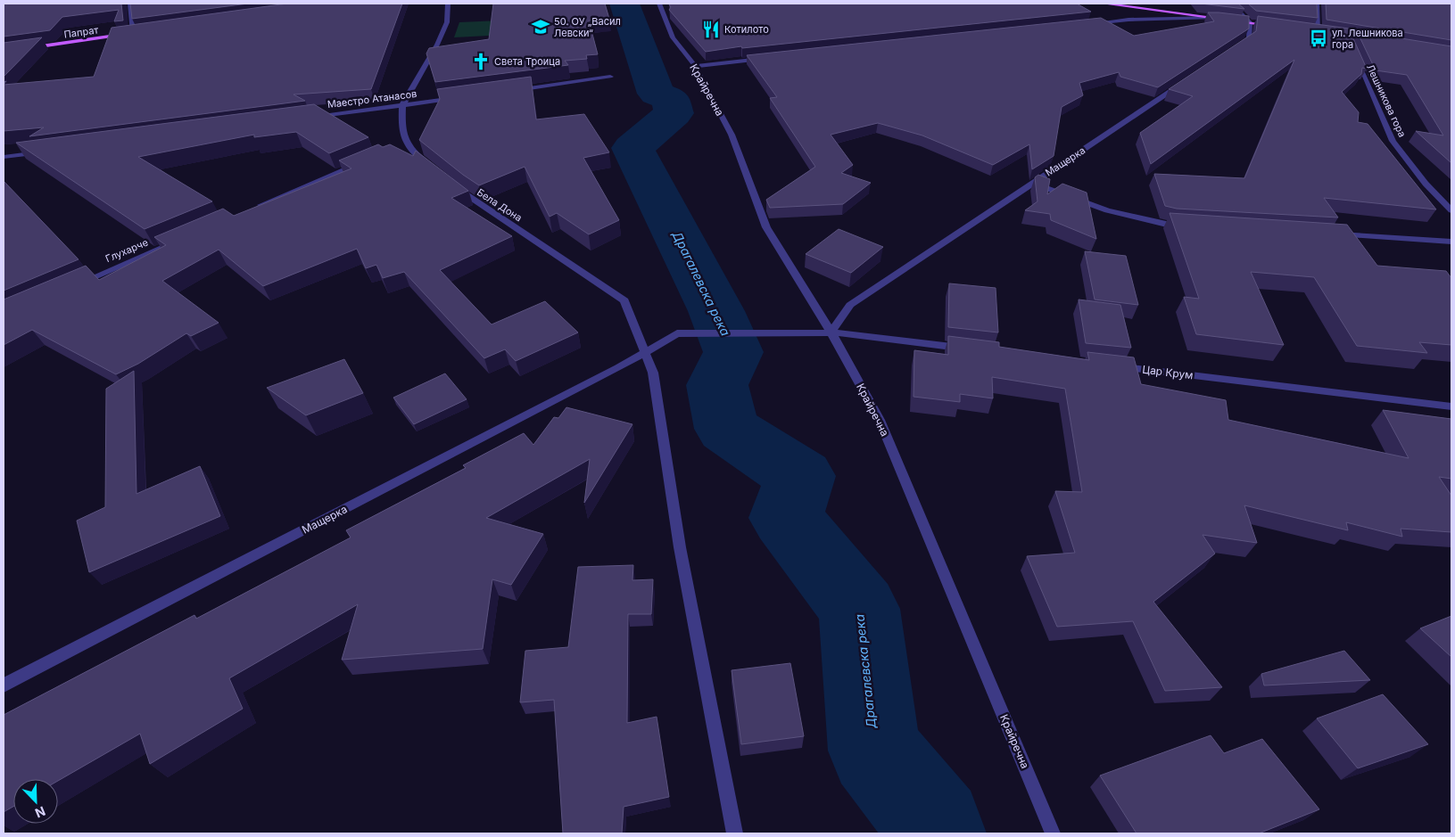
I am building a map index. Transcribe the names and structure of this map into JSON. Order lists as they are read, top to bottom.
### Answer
{
  "streets": {
    "main road": ["Папрат"],
    "street": [
      "Крайречна",
      "Маестро Атанасов",
      "Лешникова гора",
      "Мащерка",
      "Бела Дона",
      "Глухарче",
      "Цар Крум"
    ]
  },
  "crossings": [
    ["Крайречна", "Мащерка"],
    ["Мащерка", "Бела Дона"]
  ],
  "water": ["Драгалевска река"],
  "places": {
    "school or university": ["50. ОУ „Васил Левски“"],
    "restaurant": ["Котилото"],
    "bus stop": ["ул. Лешникова гора"],
    "church": ["Света Троица"]
  },
  "north": "bottom right"
}
